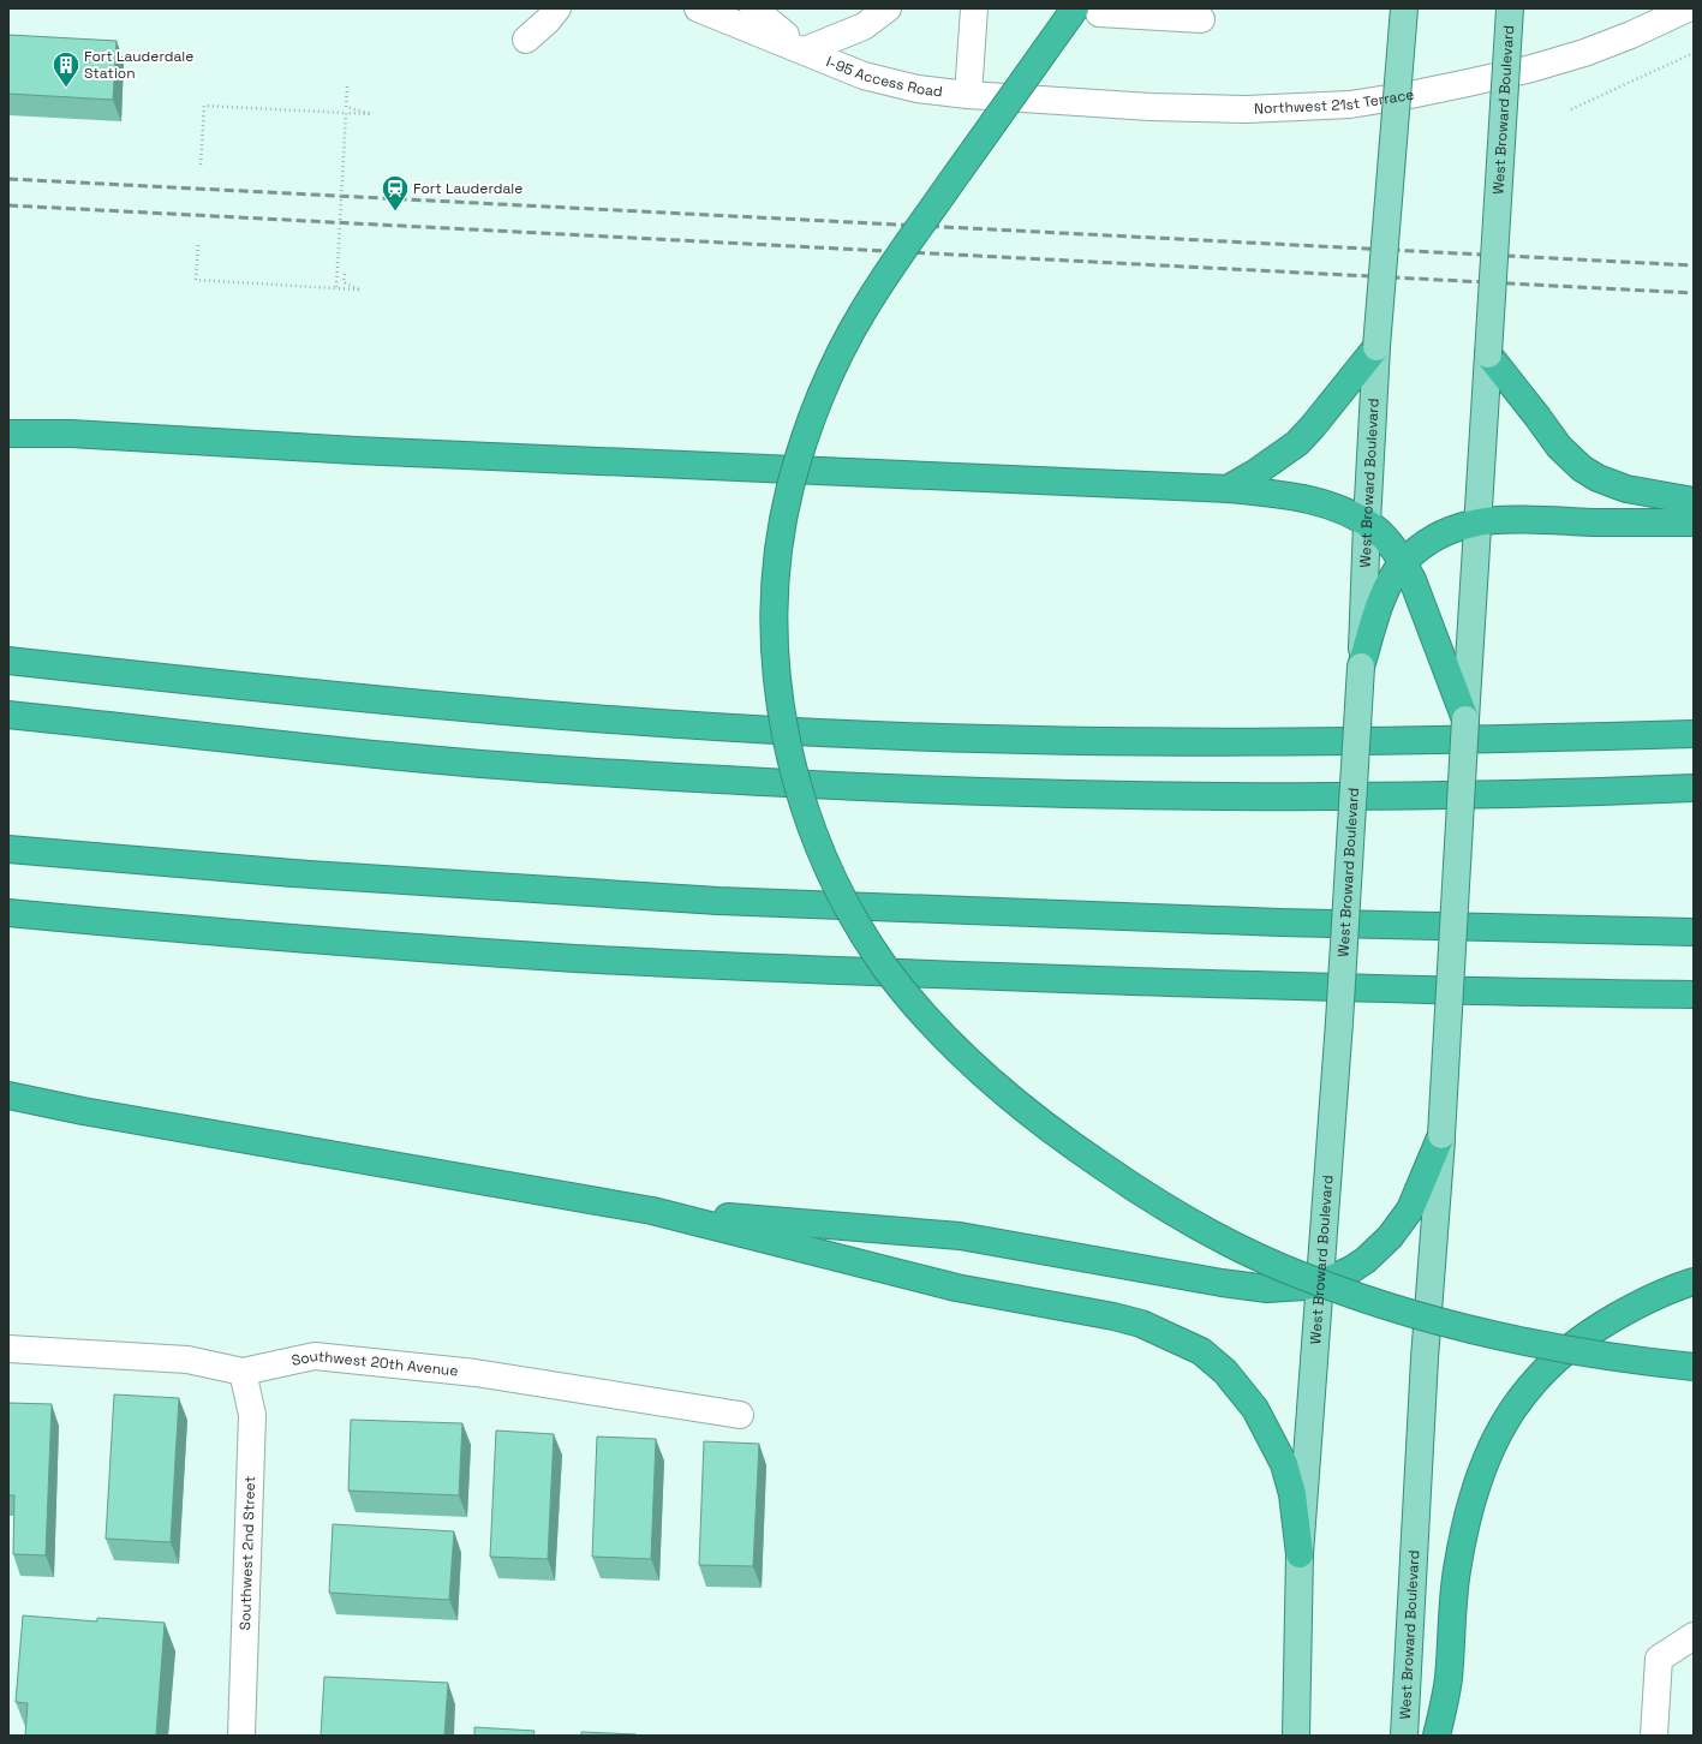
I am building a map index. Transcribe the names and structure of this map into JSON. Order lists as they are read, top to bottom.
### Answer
{
  "streets": {
    "main road": ["West Broward Boulevard"],
    "street": [
      "I-95 Access Road",
      "Northwest 21st Terrace",
      "Southwest 20th Avenue",
      "Southwest 2nd Street"
    ]
  },
  "crossings": [
    ["I-95 Access Road", "Northwest 21st Terrace"],
    ["Southwest 20th Avenue", "Southwest 2nd Street"]
  ],
  "places": {
    "building": ["Fort Lauderdale Station"],
    "station": ["Fort Lauderdale"]
  }
}
